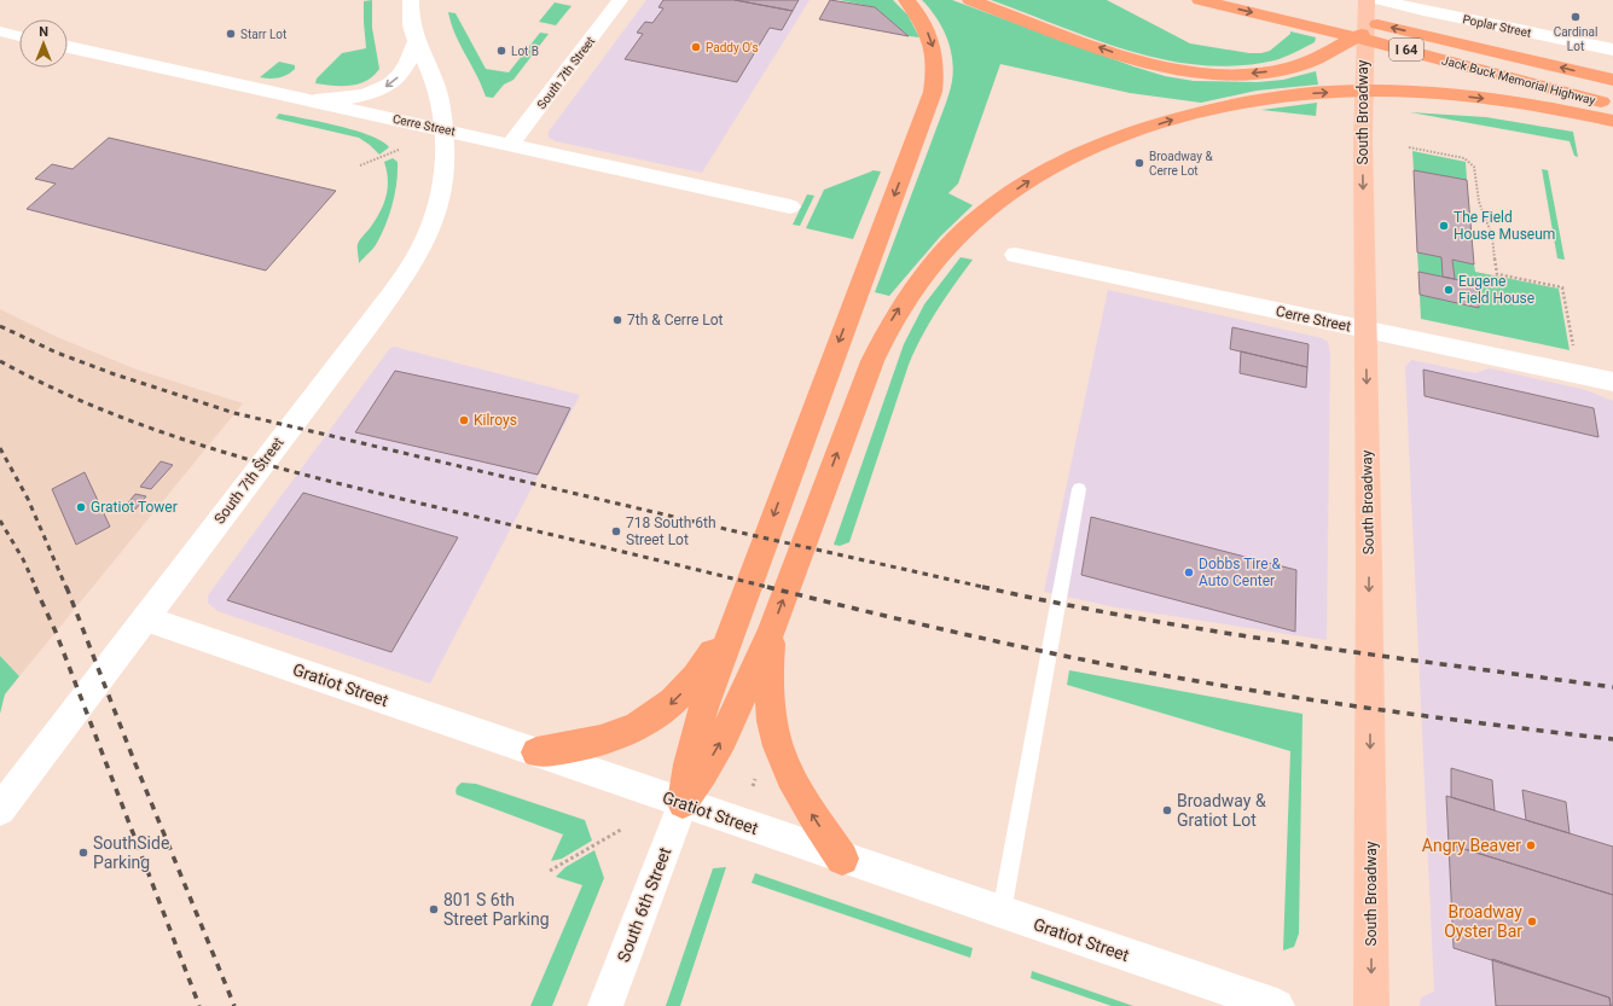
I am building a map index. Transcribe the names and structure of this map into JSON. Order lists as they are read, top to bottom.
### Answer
{
  "streets": {
    "highway": ["I 64", "Jack Buck Memorial Highway"],
    "main road": ["South Broadway"],
    "street": [
      "Poplar Street",
      "South 7th Street",
      "Cerre Street",
      "Gratiot Street",
      "South 6th Street"
    ]
  },
  "crossings": [
    ["South 7th Street", "Cerre Street"],
    ["South 7th Street", "Gratiot Street"],
    ["South Broadway", "Cerre Street"],
    ["Gratiot Street", "South 6th Street"]
  ],
  "one_way": ["South Broadway"],
  "places": [
    "Cardinal Lot",
    "Starr Lot",
    "Paddy O's",
    "Lot B",
    "Broadway & Cerre Lot",
    "The Field House Museum",
    "Eugene Field House",
    "7th & Cerre Lot",
    "Kilroys",
    "Gratiot Tower",
    "718 South 6th Street Lot",
    "Dobbs Tire & Auto Center",
    "Broadway & Gratiot Lot",
    "Angry Beaver",
    "SouthSide Parking",
    "801 S 6th Street Parking",
    "Broadway Oyster Bar"
  ],
  "north": "top"
}
